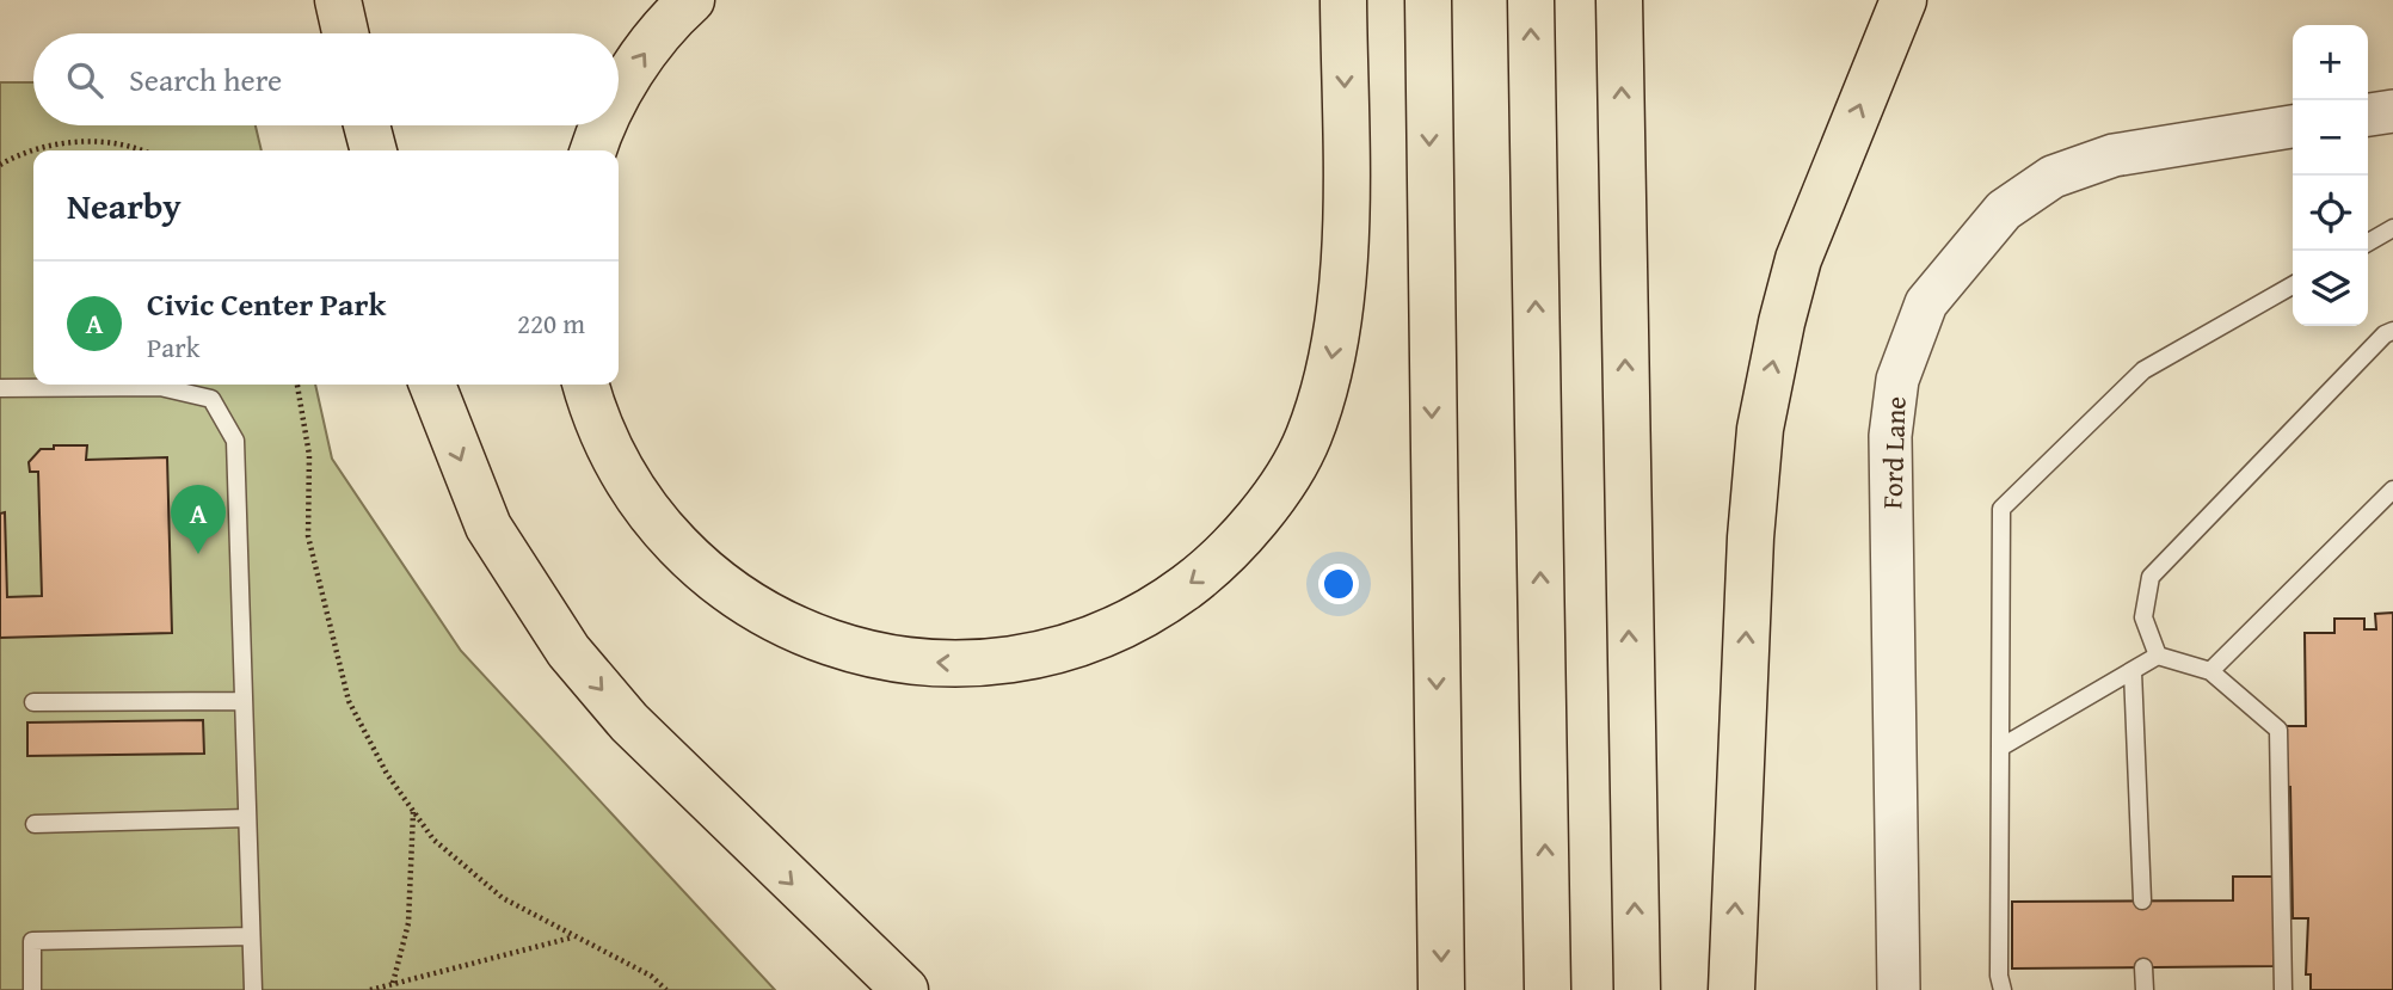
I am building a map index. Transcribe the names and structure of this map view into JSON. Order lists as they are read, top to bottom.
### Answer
{
  "streets": {
    "street": ["Ford Lane"]
  },
  "page": {
    "map_buttons": ["+", "−"],
    "search": "Search here",
    "heading": "Nearby",
    "list": [
      {
        "mark": "A",
        "name": "Civic Center Park",
        "note": "Park",
        "value": "220 m"
      }
    ],
    "pins": "A"
  }
}
